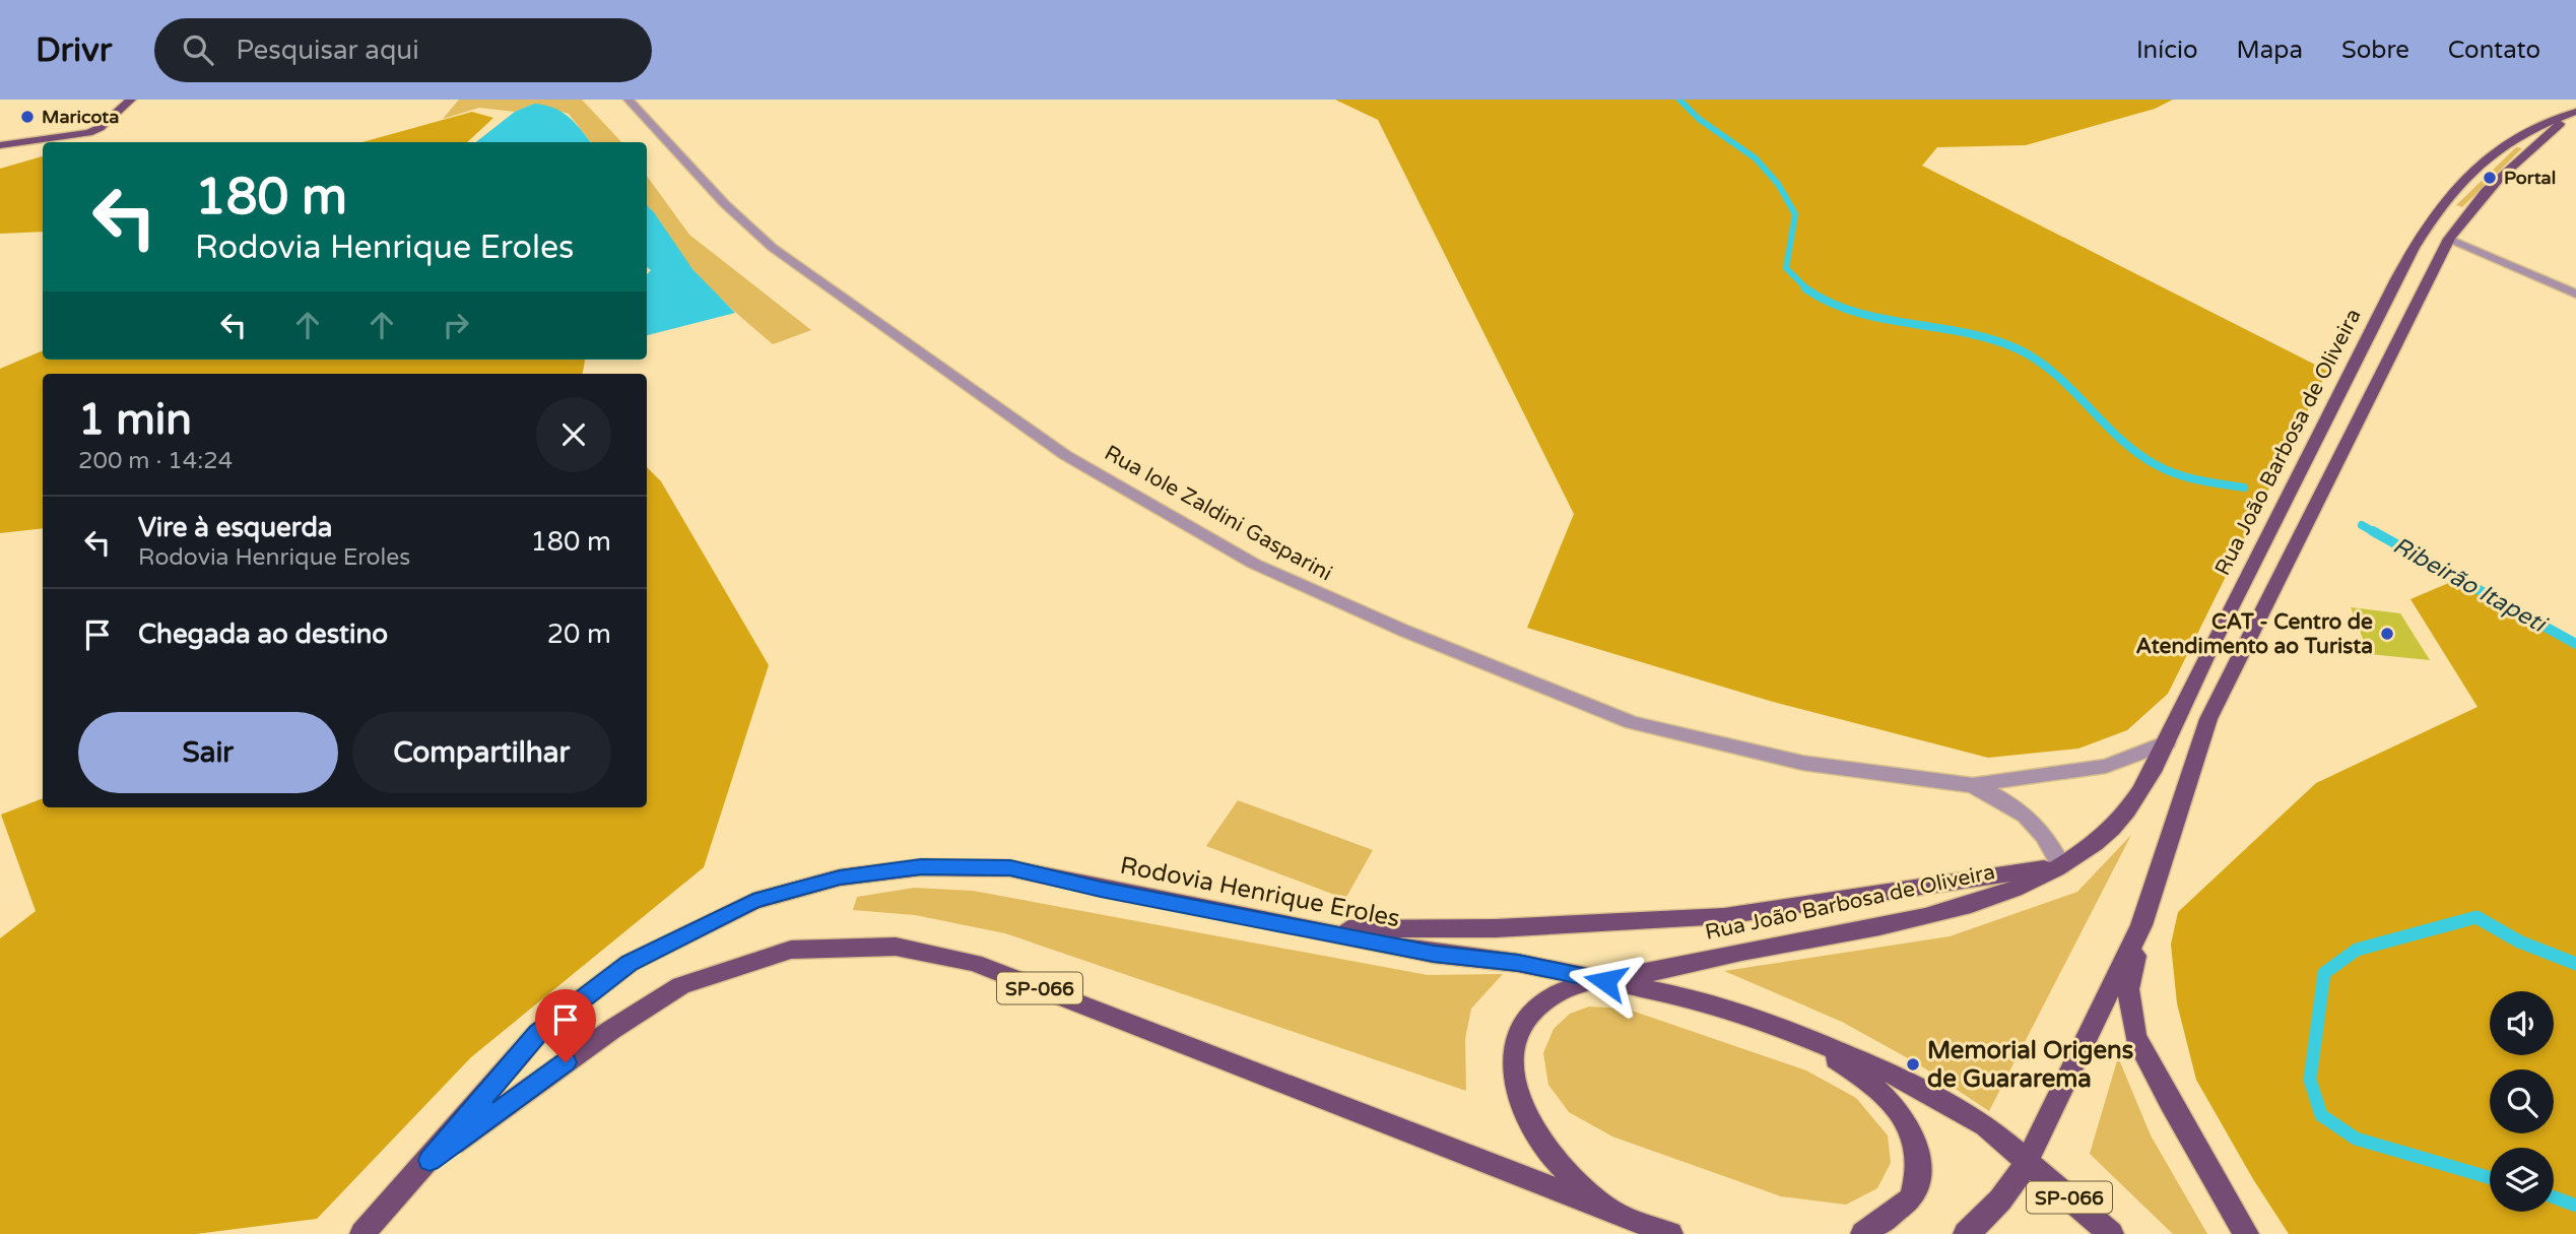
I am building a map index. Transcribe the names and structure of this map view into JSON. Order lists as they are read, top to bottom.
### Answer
{
  "streets": {
    "main road": ["Rua João Barbosa de Oliveira", "Rodovia Henrique Eroles", "SP-066"],
    "street": ["Rua Iole Zaldini Gasparini"]
  },
  "crossings": [
    ["Rua João Barbosa de Oliveira", "Rua Iole Zaldini Gasparini"],
    ["Rua João Barbosa de Oliveira", "Rodovia Henrique Eroles"]
  ],
  "water": ["Ribeirão Itapeti"],
  "places": [
    "Maricota",
    "Portal",
    "CAT - Centro de Atendimento ao Turista",
    "Memorial Origens de Guararema"
  ],
  "page": {
    "header": "Drivr",
    "search": "Pesquisar aqui",
    "nav": [
      "Início",
      "Mapa",
      "Sobre",
      "Contato"
    ],
    "turn": ["180 m", "Rodovia Henrique Eroles"],
    "heading": ["1 min", "200 m · 14:24"],
    "list": [
      {
        "name": "Vire à esquerda",
        "note": "Rodovia Henrique Eroles",
        "value": "180 m"
      },
      {
        "name": "Chegada ao destino",
        "value": "20 m"
      }
    ],
    "buttons": ["Sair", "Compartilhar"]
  }
}
